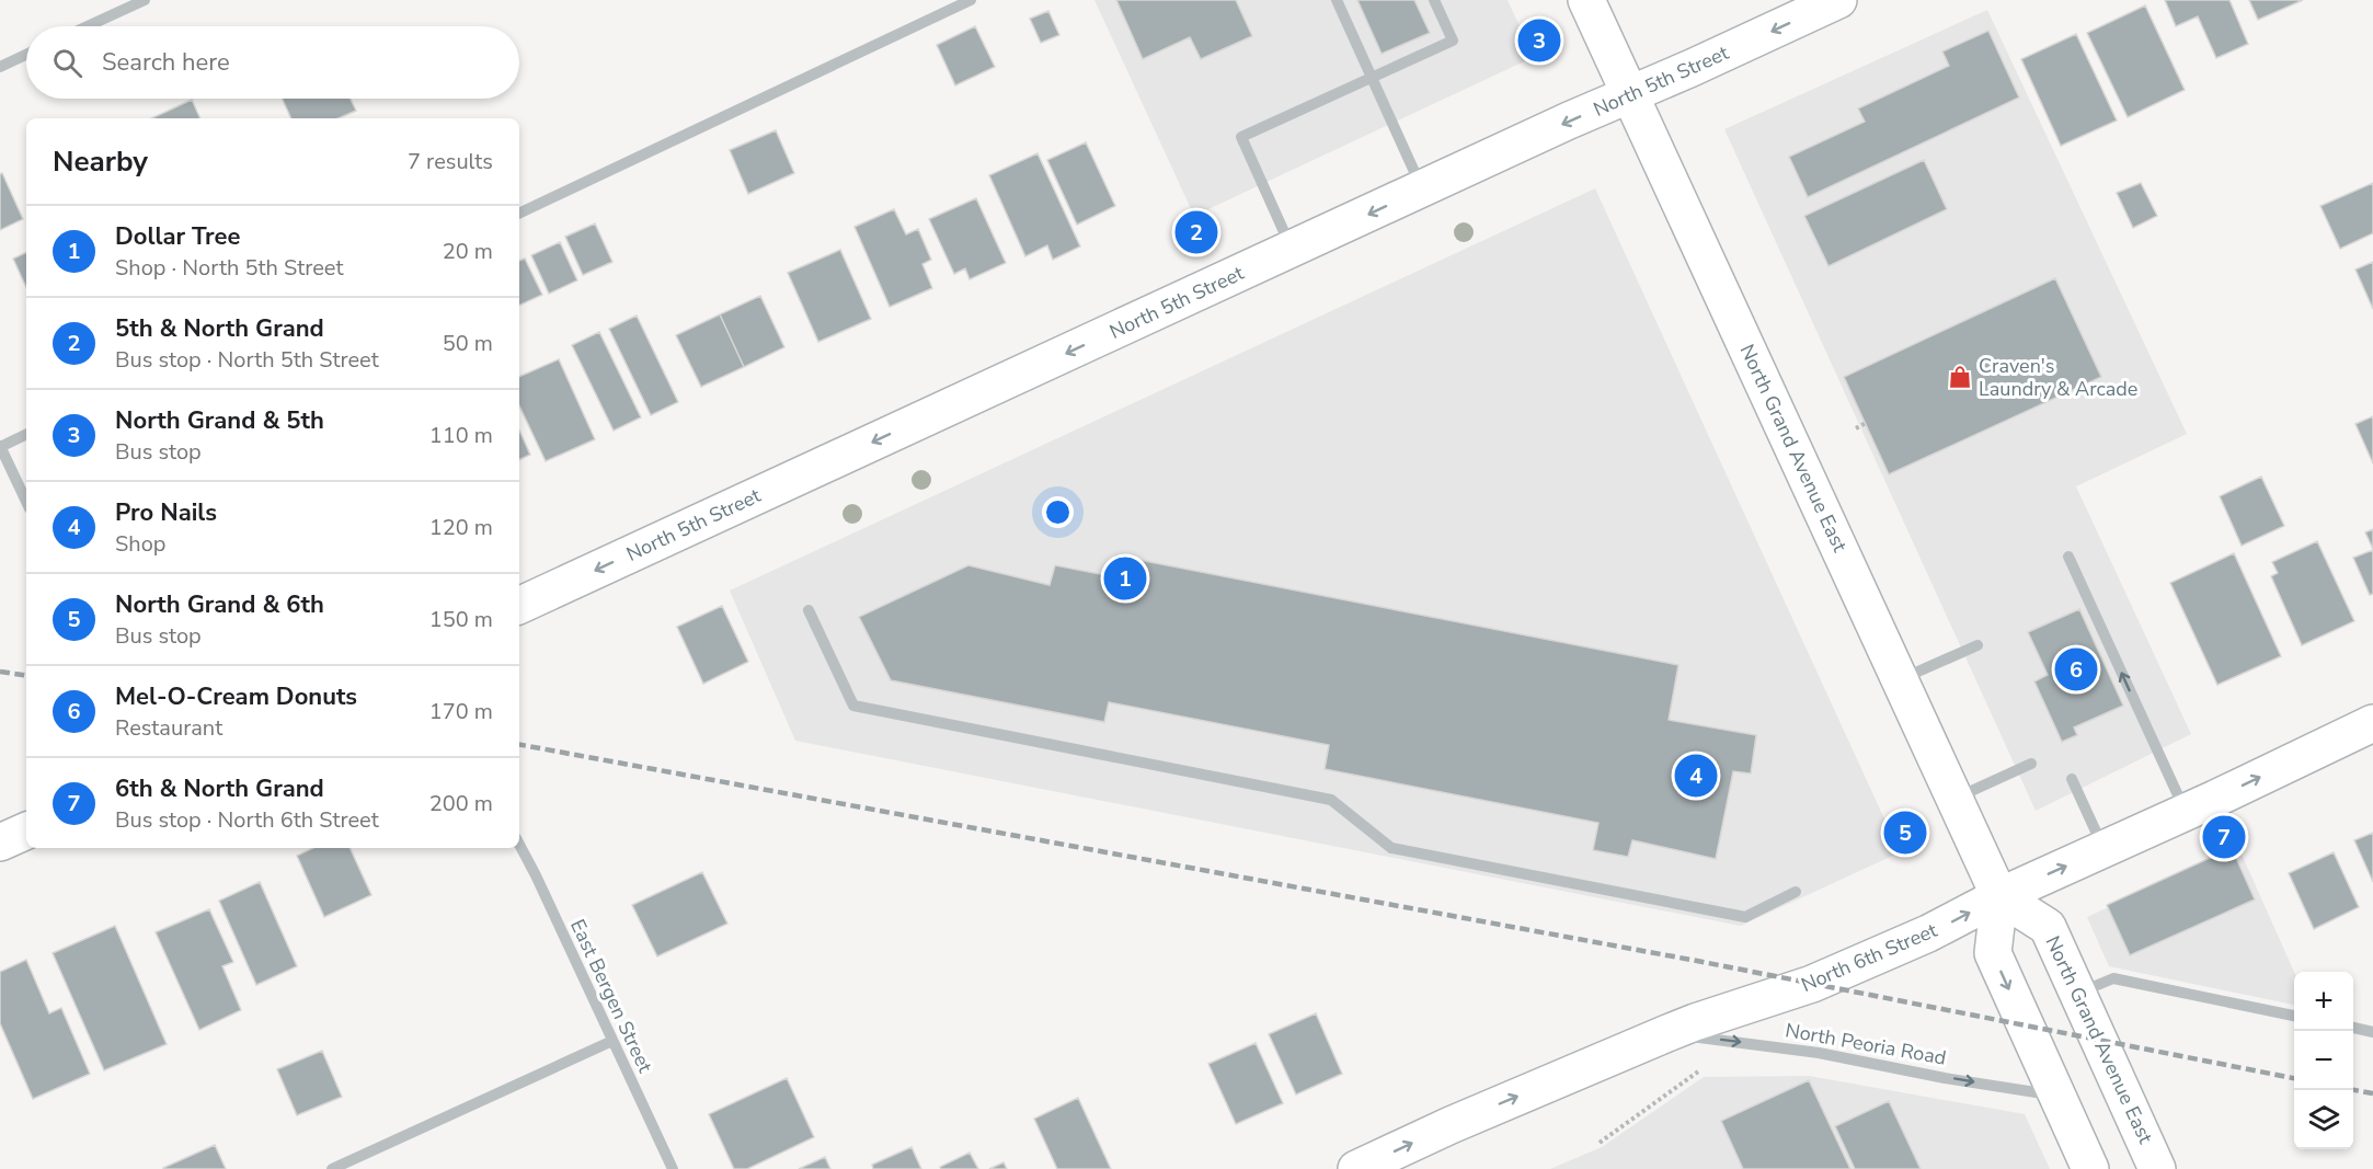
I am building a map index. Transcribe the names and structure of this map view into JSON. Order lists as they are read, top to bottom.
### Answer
{
  "streets": {
    "main road": ["North 5th Street", "North Grand Avenue East", "North 6th Street"],
    "street": ["East Bergen Street", "North Peoria Road"]
  },
  "crossings": [
    ["North 5th Street", "North Grand Avenue East"],
    ["North Grand Avenue East", "North 6th Street"],
    ["North 6th Street", "North Peoria Road"]
  ],
  "one_way": ["North 5th Street", "North 6th Street", "North Peoria Road"],
  "places": {
    "shop": ["Craven's Laundry & Arcade"]
  },
  "page": {
    "pins": [
      "3",
      "2",
      "1",
      "6",
      "4",
      "5",
      "7"
    ],
    "search": "Search here",
    "heading": ["Nearby", "7 results"],
    "list": [
      {
        "mark": "1",
        "name": "Dollar Tree",
        "note": "Shop · North 5th Street",
        "value": "20 m"
      },
      {
        "mark": "2",
        "name": "5th & North Grand",
        "note": "Bus stop · North 5th Street",
        "value": "50 m"
      },
      {
        "mark": "3",
        "name": "North Grand & 5th",
        "note": "Bus stop",
        "value": "110 m"
      },
      {
        "mark": "4",
        "name": "Pro Nails",
        "note": "Shop",
        "value": "120 m"
      },
      {
        "mark": "5",
        "name": "North Grand & 6th",
        "note": "Bus stop",
        "value": "150 m"
      },
      {
        "mark": "6",
        "name": "Mel-O-Cream Donuts",
        "note": "Restaurant",
        "value": "170 m"
      },
      {
        "mark": "7",
        "name": "6th & North Grand",
        "note": "Bus stop · North 6th Street",
        "value": "200 m"
      }
    ],
    "map_buttons": ["+", "−"]
  }
}
